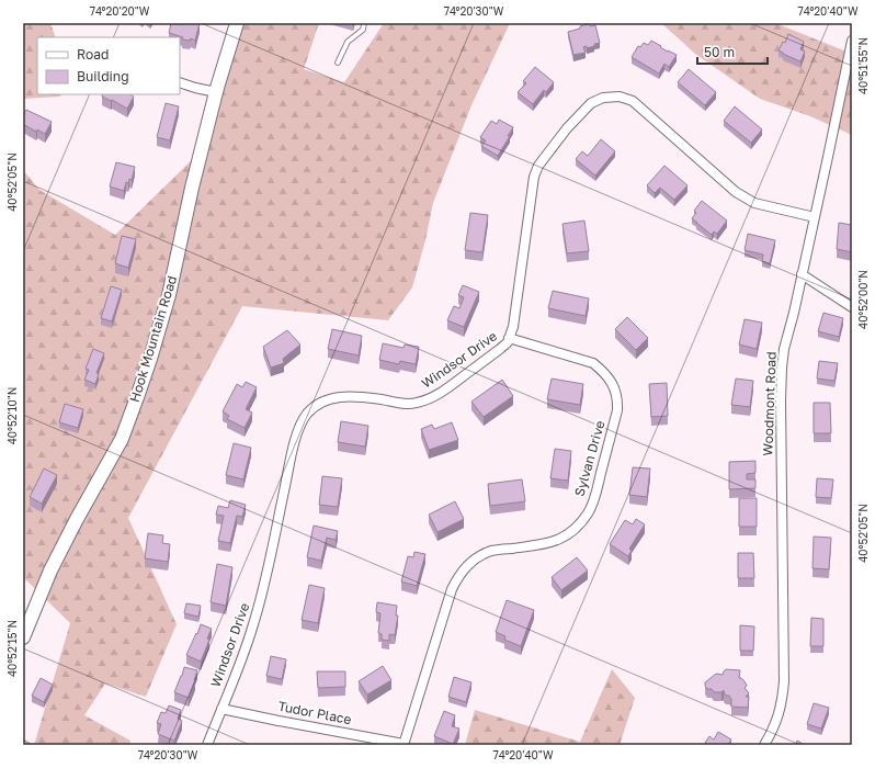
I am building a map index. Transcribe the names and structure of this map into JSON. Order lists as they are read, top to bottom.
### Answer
{
  "streets": {
    "street": [
      "Hook Mountain Road",
      "Windsor Drive",
      "Woodmont Road",
      "Sylvan Drive",
      "Tudor Place"
    ]
  },
  "crossings": [
    ["Windsor Drive", "Woodmont Road"],
    ["Windsor Drive", "Sylvan Drive"],
    ["Windsor Drive", "Tudor Place"],
    ["Sylvan Drive", "Tudor Place"]
  ],
  "legend": ["Road", "Building"],
  "scale_bar": "50 m",
  "coordinates": [
    "74°20'20\"W",
    "74°20'30\"W",
    "74°20'40\"W",
    "40°51'55\"N",
    "40°52'05\"N",
    "40°52'00\"N",
    "40°52'10\"N",
    "40°52'15\"N"
  ]
}
